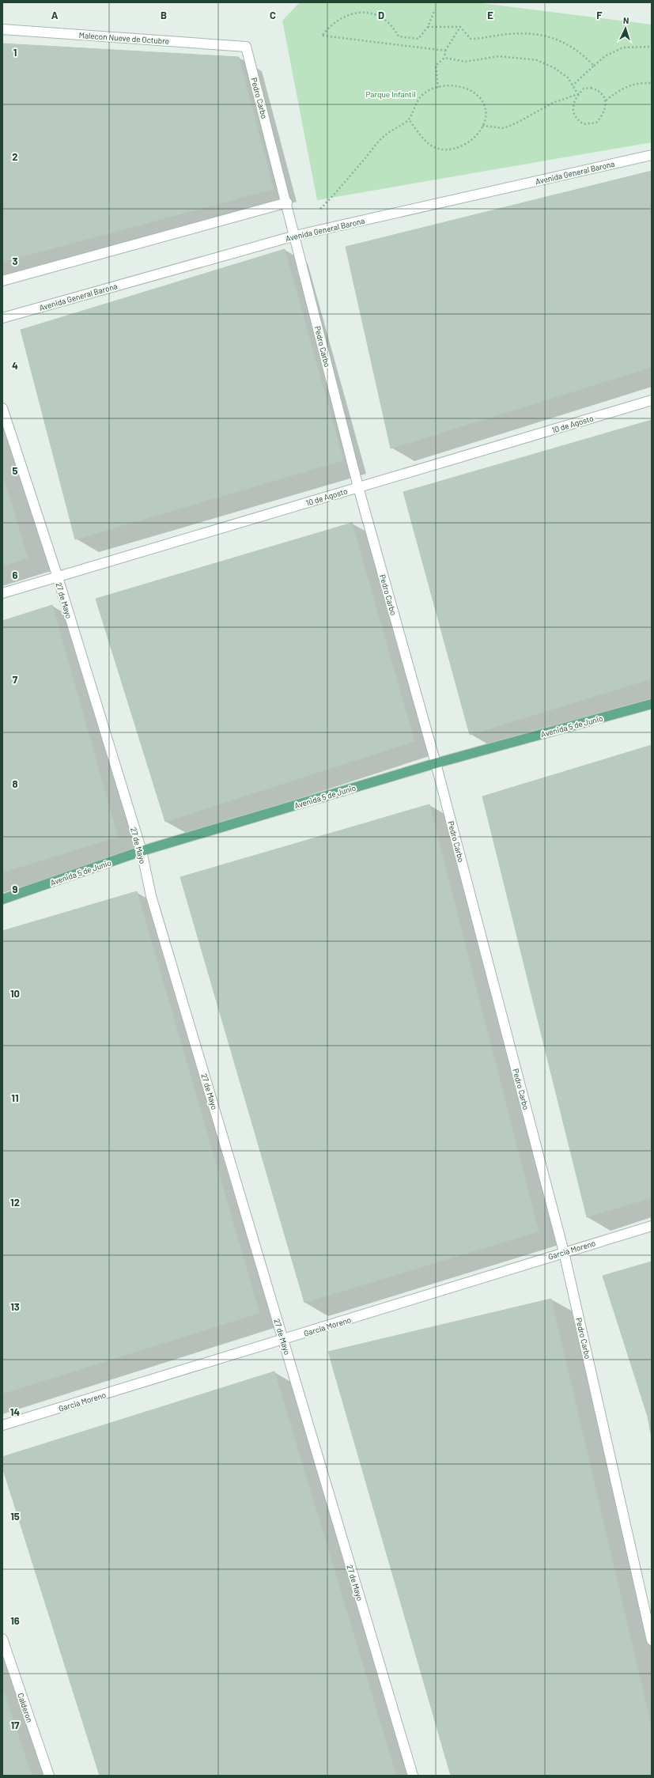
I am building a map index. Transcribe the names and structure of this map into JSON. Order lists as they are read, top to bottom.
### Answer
{
  "streets": {
    "main road": ["Avenida 5 de Junio"],
    "street": [
      "Malecon Nueve de Octubre",
      "Pedro Carbo",
      "Avenida General Barona",
      "10 de Agosto",
      "27 de Mayo",
      "Garcia Moreno",
      "Calderon"
    ]
  },
  "crossings": [
    ["Malecon Nueve de Octubre", "Pedro Carbo"],
    ["Pedro Carbo", "Avenida General Barona"],
    ["Pedro Carbo", "10 de Agosto"],
    ["Pedro Carbo", "Avenida 5 de Junio"],
    ["Pedro Carbo", "Garcia Moreno"],
    ["10 de Agosto", "27 de Mayo"],
    ["27 de Mayo", "Avenida 5 de Junio"],
    ["27 de Mayo", "Garcia Moreno"]
  ],
  "parks": ["Parque Infantil"],
  "north": "top",
  "grid": {
    "columns": [
      "A",
      "B",
      "C",
      "D",
      "E",
      "F"
    ],
    "rows": [
      "1",
      "2",
      "3",
      "4",
      "5",
      "6",
      "7",
      "8",
      "9",
      "10",
      "11",
      "12",
      "13",
      "14",
      "15",
      "16",
      "17"
    ]
  }
}
